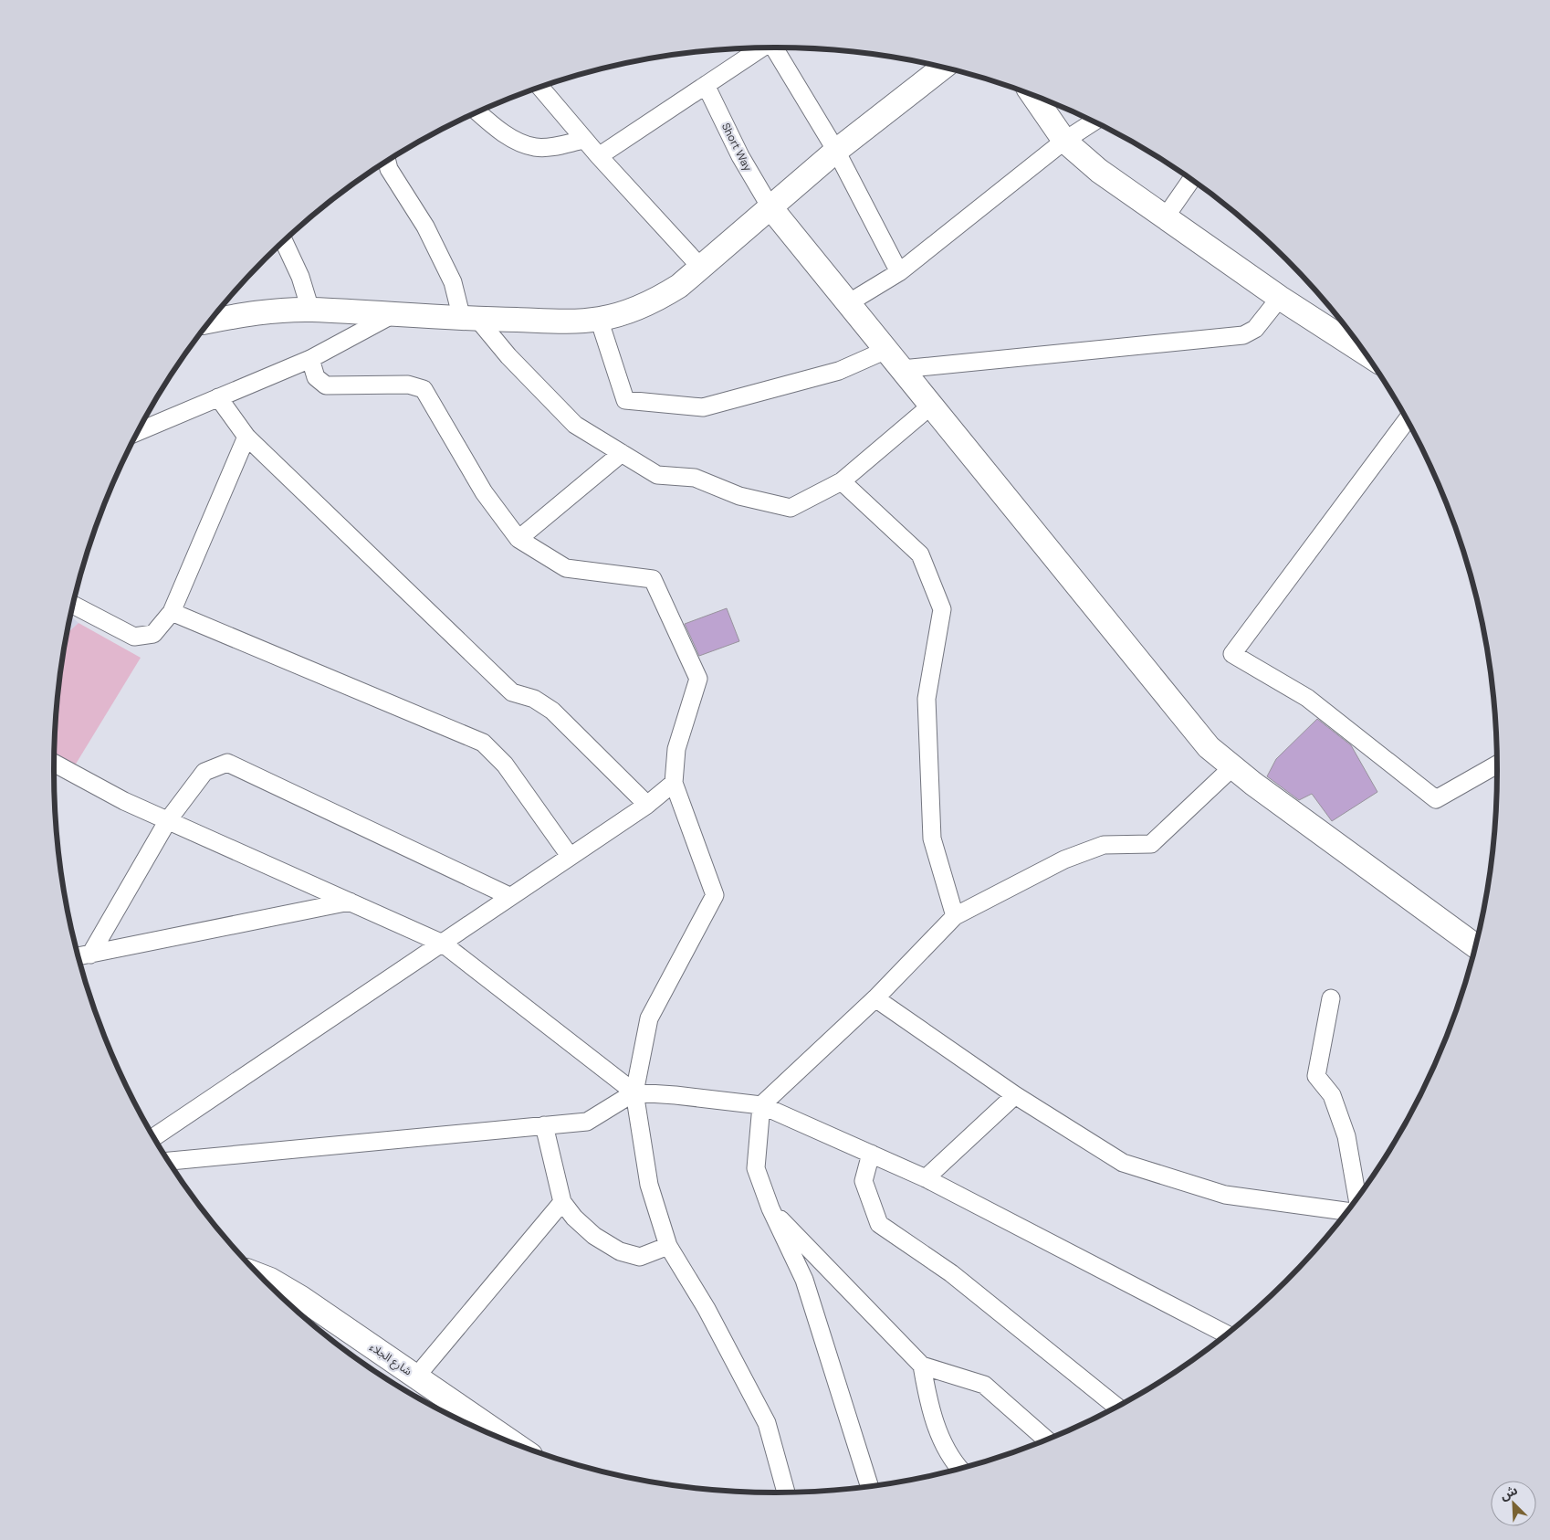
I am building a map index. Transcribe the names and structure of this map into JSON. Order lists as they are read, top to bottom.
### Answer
{
  "streets": {
    "main road": ["شارع الجلاء"],
    "street": ["Short Way"]
  },
  "north": "top left"
}
